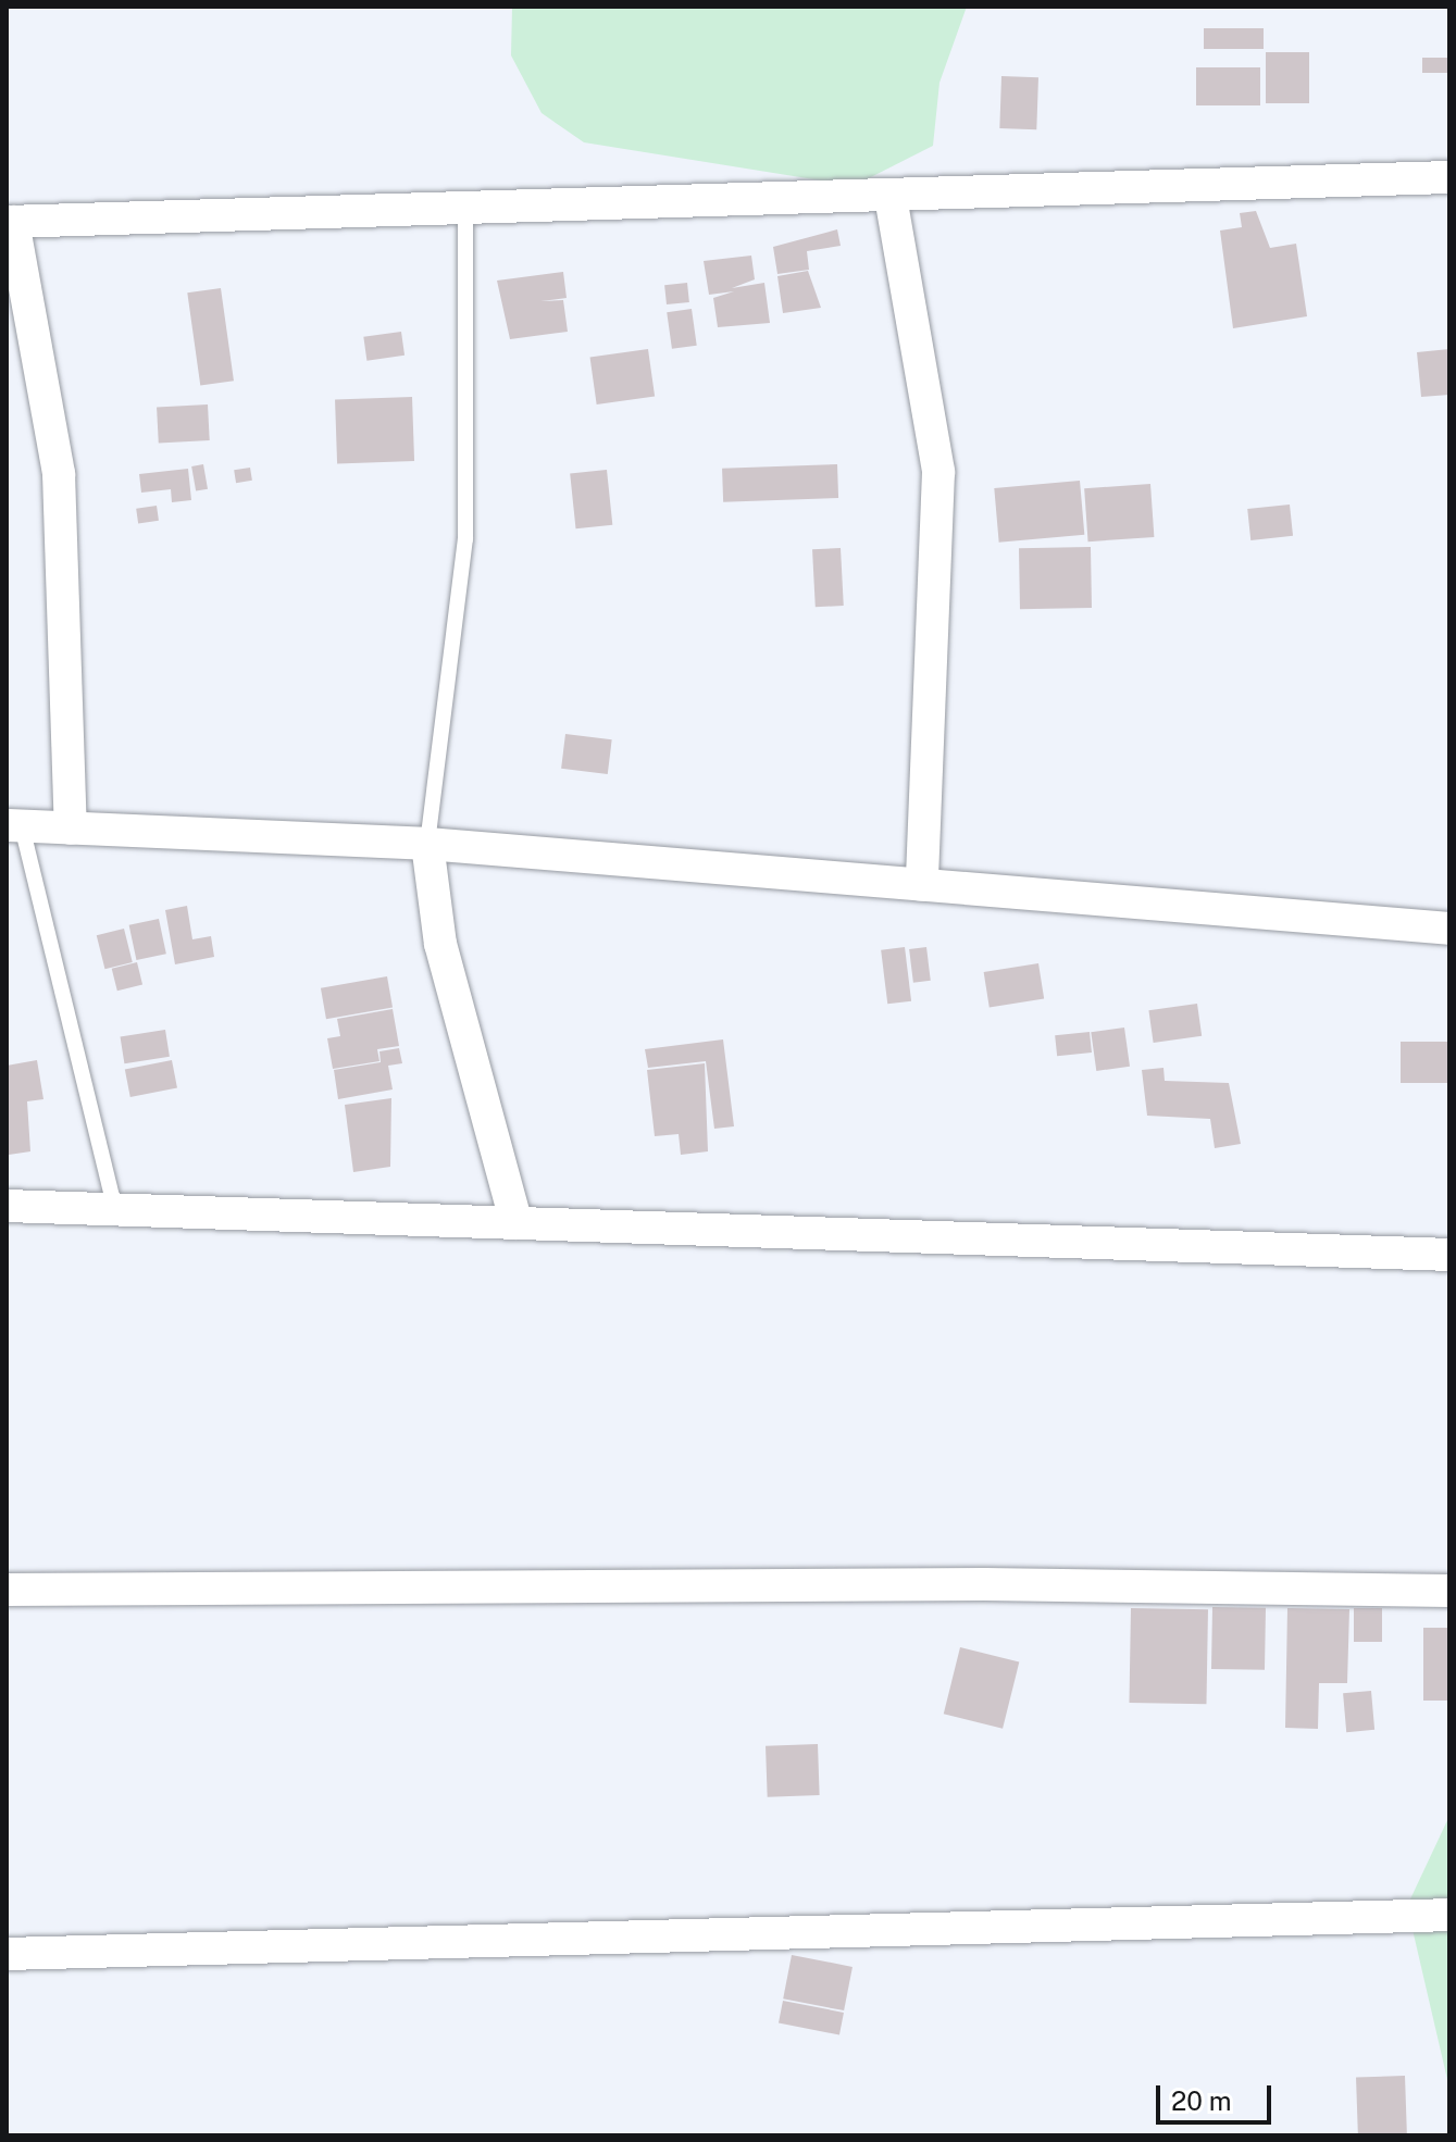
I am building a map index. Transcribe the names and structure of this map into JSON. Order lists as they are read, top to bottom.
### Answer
{
  "scale_bar": "20 m"
}
